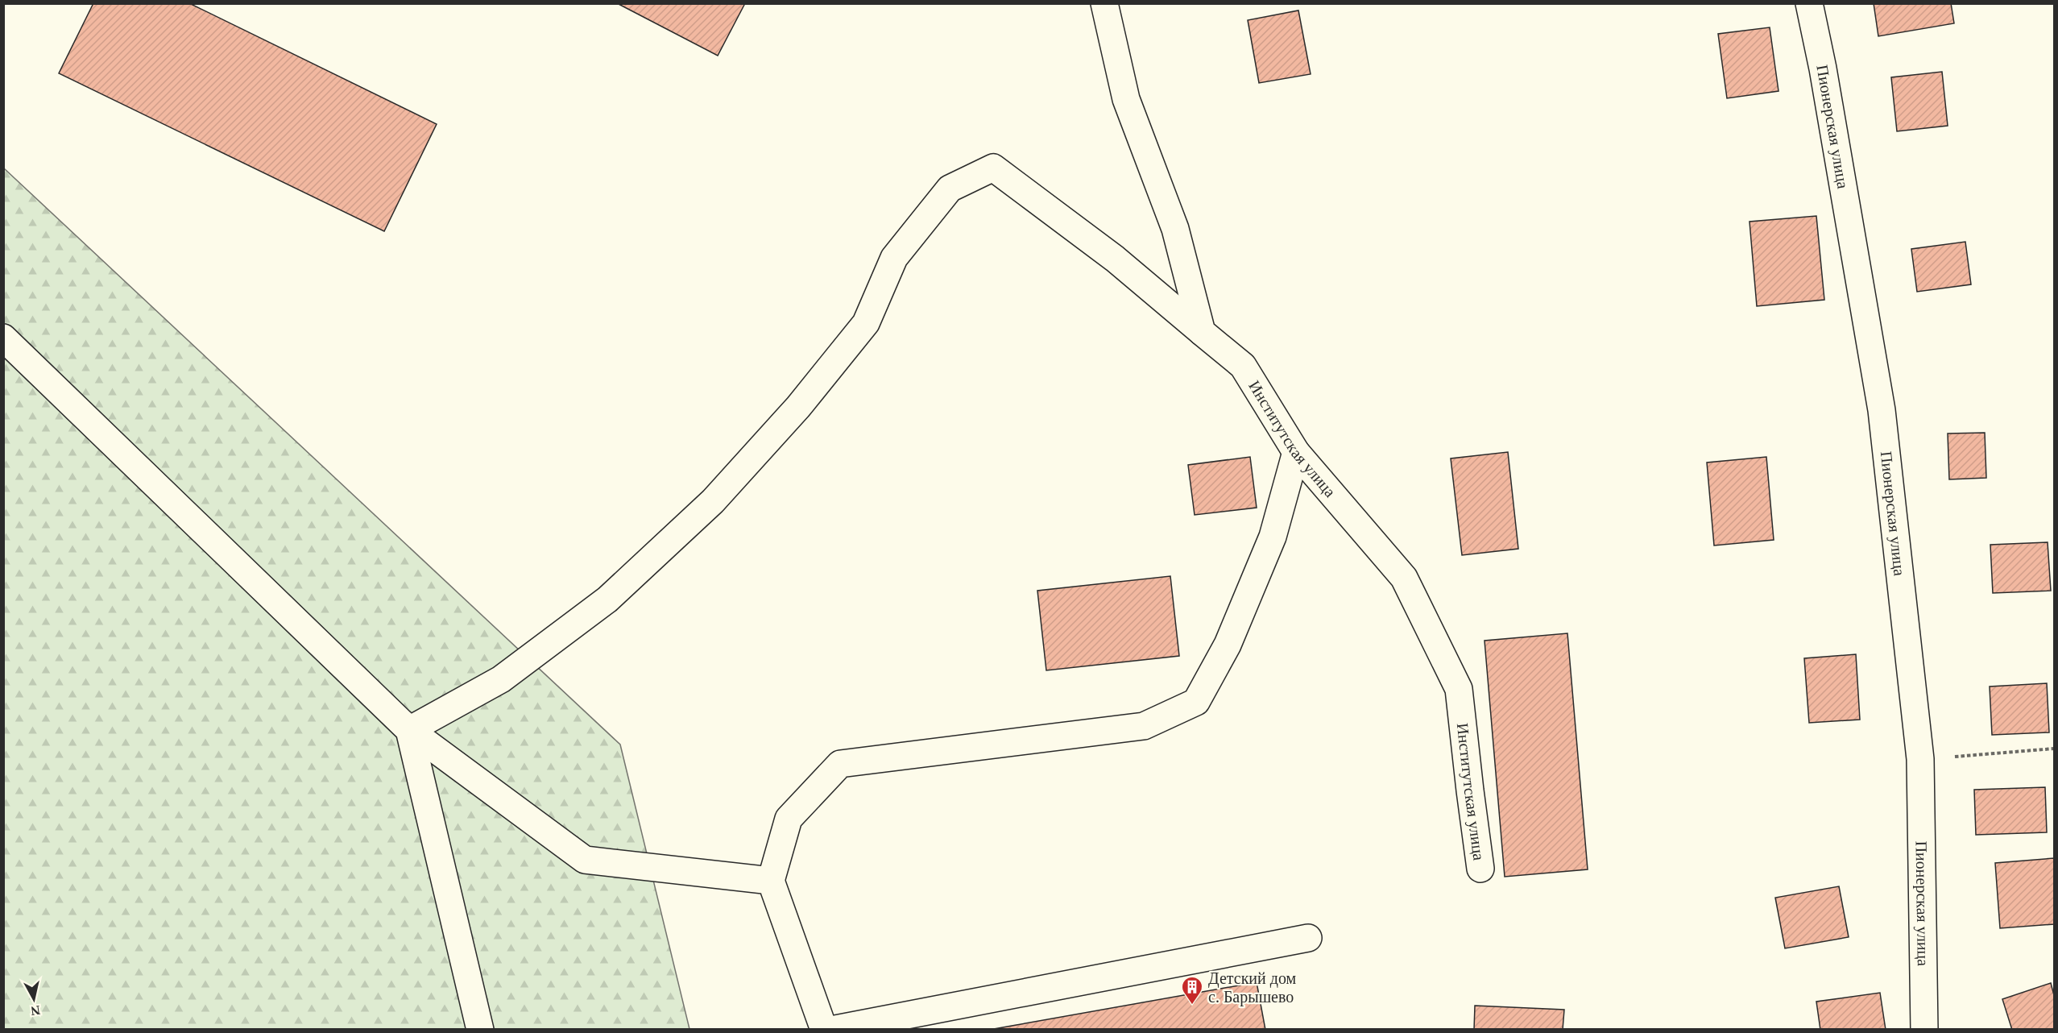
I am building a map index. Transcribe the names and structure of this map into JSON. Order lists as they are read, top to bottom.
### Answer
{
  "streets": {
    "street": ["Пионерская улица", "Институтская улица"]
  },
  "places": {
    "building": ["Детский дом с. Барышево"]
  },
  "north": "bottom"
}
